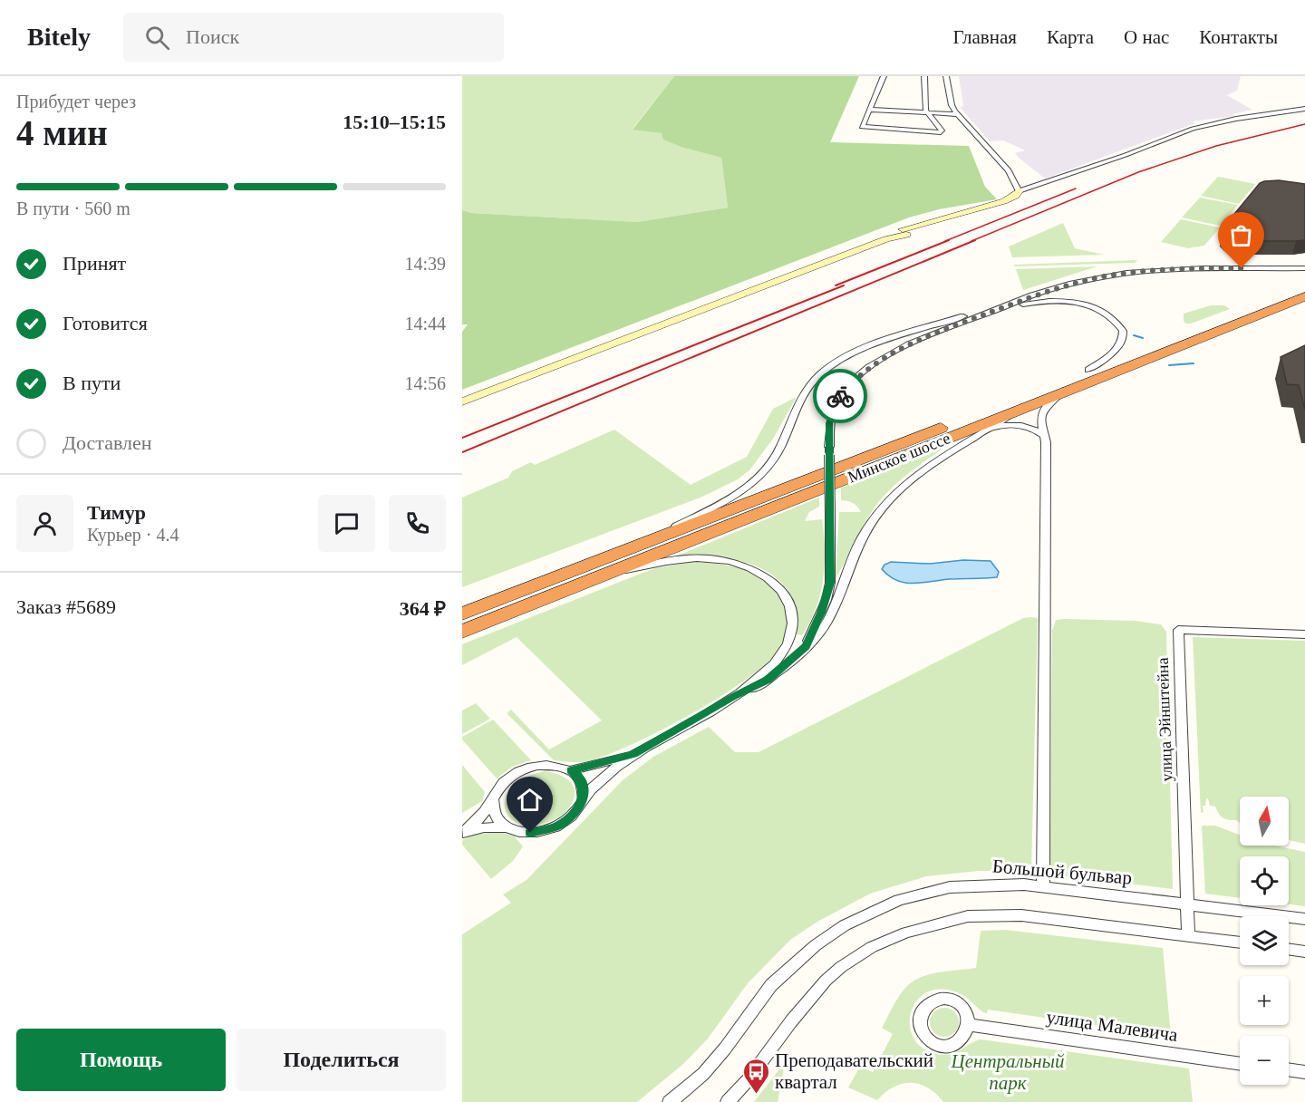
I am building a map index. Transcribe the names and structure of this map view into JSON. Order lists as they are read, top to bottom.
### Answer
{
  "streets": {
    "highway": ["Минское шоссе"],
    "street": ["улица Эйнштейна", "Большой бульвар", "улица Малевича"]
  },
  "crossings": [
    ["улица Эйнштейна", "Большой бульвар"]
  ],
  "parks": ["Центральный парк"],
  "places": {
    "bus stop": ["Преподавательский квартал"]
  },
  "north": "top",
  "page": {
    "header": "Bitely",
    "search": "Поиск",
    "nav": [
      "Главная",
      "Карта",
      "О нас",
      "Контакты"
    ],
    "heading": ["4 мин", "Прибудет через", "15:10–15:15"],
    "panel": [
      "Тимур",
      "Курьер · 4.4",
      "Заказ #5689",
      "364 ₽"
    ],
    "bar": "В пути · 560 m",
    "list": [
      ["Принят", "14:39"],
      ["Готовится", "14:44"],
      ["В пути", "14:56"],
      "Доставлен"
    ],
    "map_buttons": ["+", "−"],
    "buttons": ["Помощь", "Поделиться"]
  }
}
